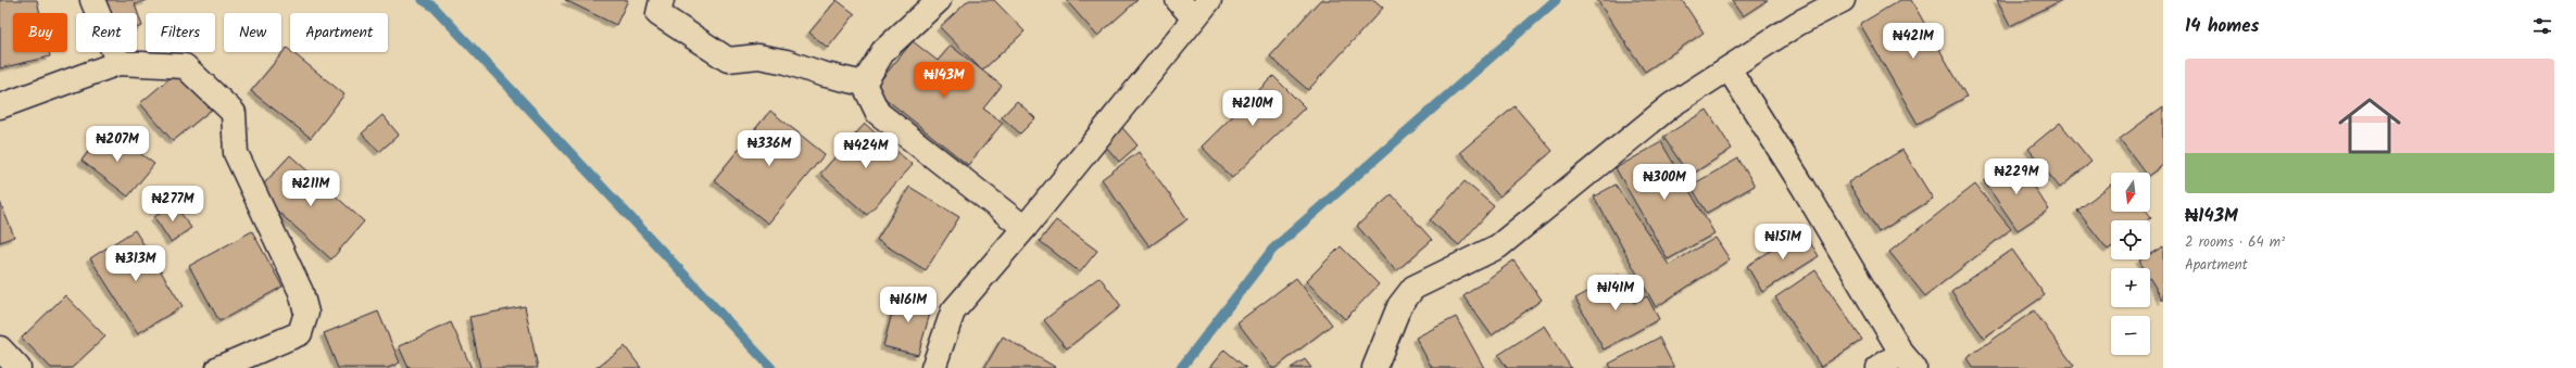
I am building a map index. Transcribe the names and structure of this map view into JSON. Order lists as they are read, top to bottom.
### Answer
{
  "north": "bottom",
  "page": {
    "heading": "14 homes",
    "chip": [
      "Buy",
      "Rent",
      "Filters",
      "New",
      "Apartment"
    ],
    "price": [
      "₦421M",
      "₦143M",
      "₦210M",
      "₦207M",
      "₦336M",
      "₦424M",
      "₦229M",
      "₦300M",
      "₦211M",
      "₦277M",
      "₦151M",
      "₦313M",
      "₦141M",
      "₦161M"
    ],
    "list": [
      {
        "name": "₦143M",
        "note": "2 rooms · 64 m² · Apartment"
      }
    ],
    "map_buttons": ["+", "−"]
  }
}
